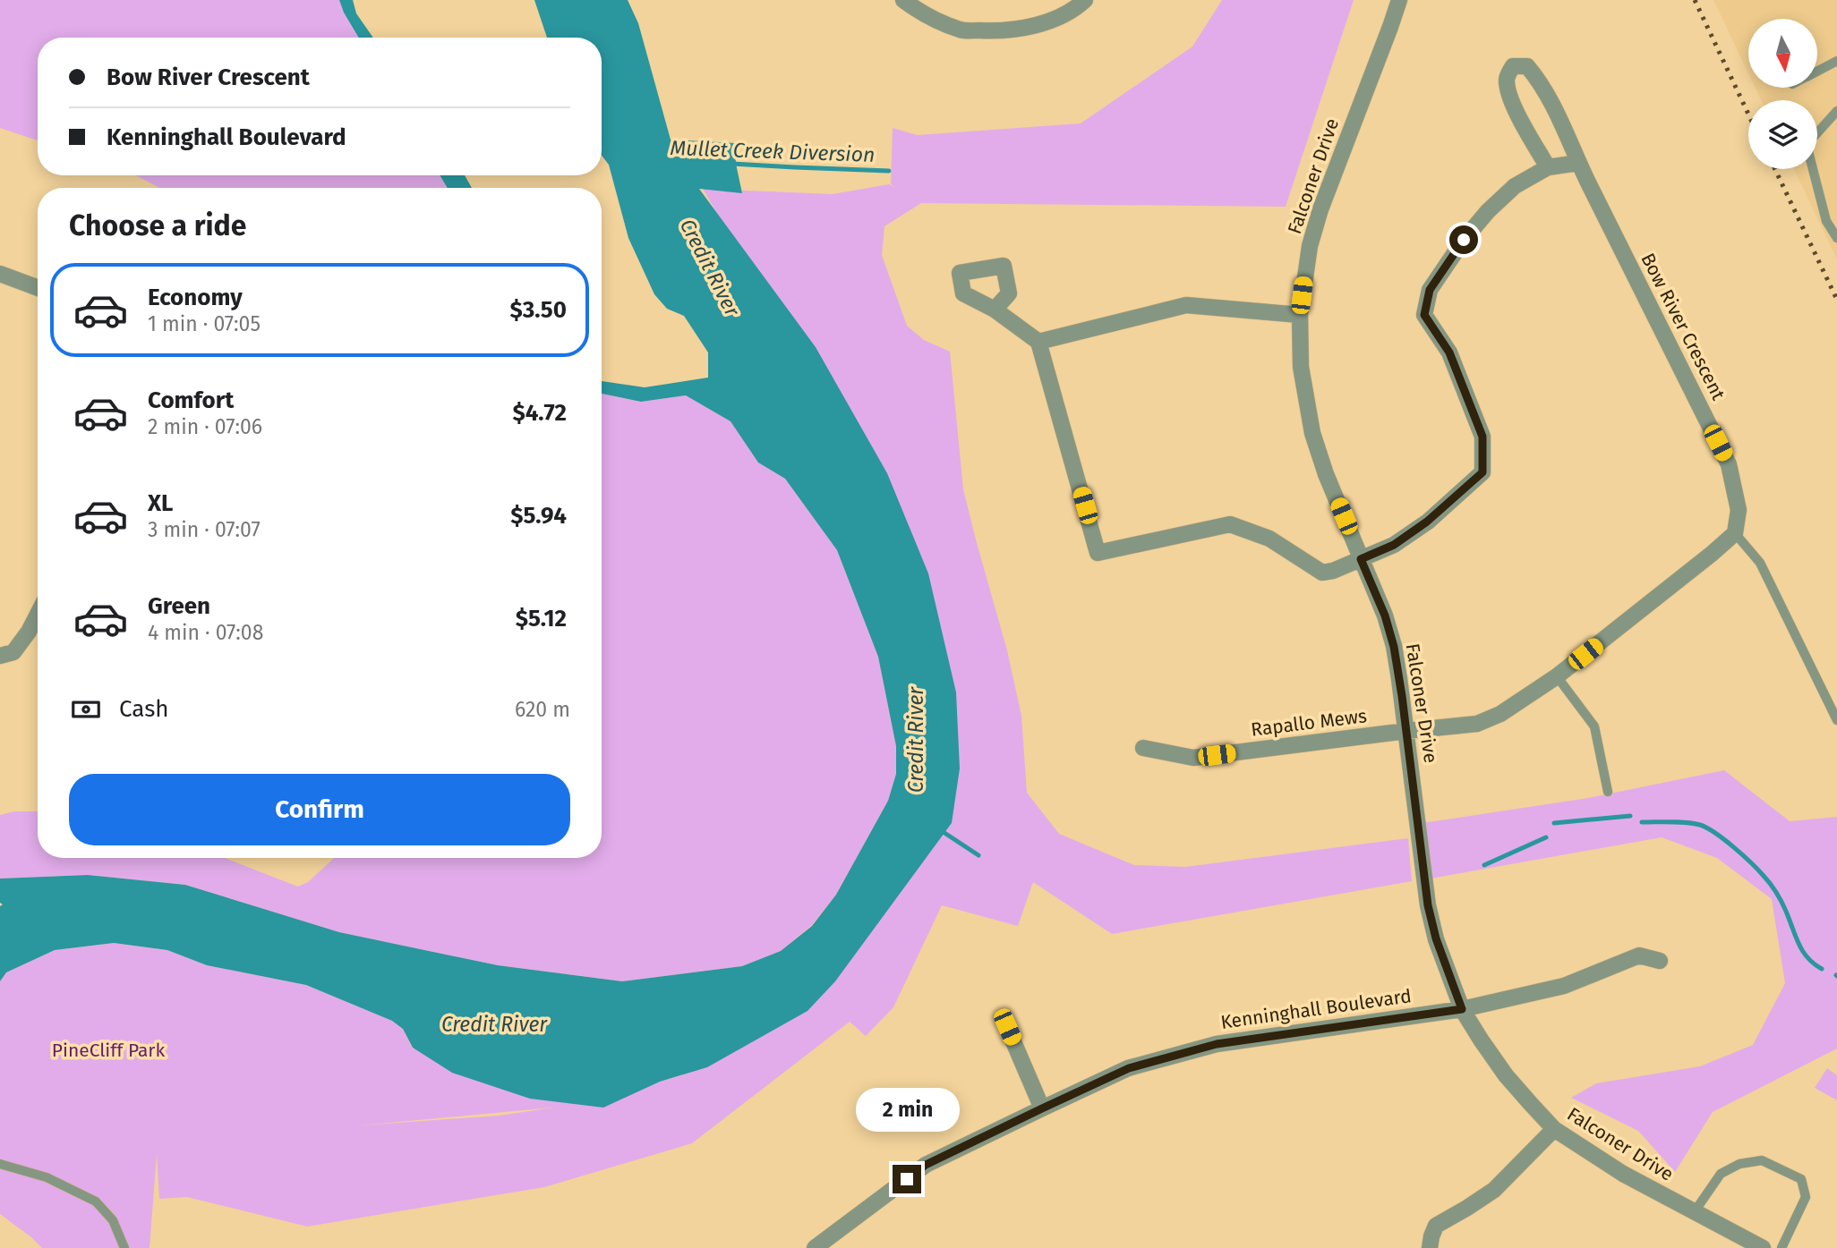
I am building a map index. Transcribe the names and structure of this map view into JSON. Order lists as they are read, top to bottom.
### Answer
{
  "streets": {
    "street": [
      "Falconer Drive",
      "Bow River Crescent",
      "Rapallo Mews",
      "Kenninghall Boulevard"
    ]
  },
  "crossings": [
    ["Falconer Drive", "Rapallo Mews"],
    ["Falconer Drive", "Kenninghall Boulevard"]
  ],
  "water": ["Mullet Creek Diversion", "Credit River"],
  "parks": ["PineCliff Park"],
  "north": "bottom",
  "page": {
    "banner": ["Bow River Crescent", "Kenninghall Boulevard"],
    "heading": "Choose a ride",
    "list": [
      {
        "name": "Economy",
        "note": "1 min · 07:05",
        "value": "$3.50"
      },
      {
        "name": "Comfort",
        "note": "2 min · 07:06",
        "value": "$4.72"
      },
      {
        "name": "XL",
        "note": "3 min · 07:07",
        "value": "$5.94"
      },
      {
        "name": "Green",
        "note": "4 min · 07:08",
        "value": "$5.12"
      }
    ],
    "pay": ["Cash", "620 m"],
    "buttons": "Confirm",
    "bubble": "2 min"
  }
}
